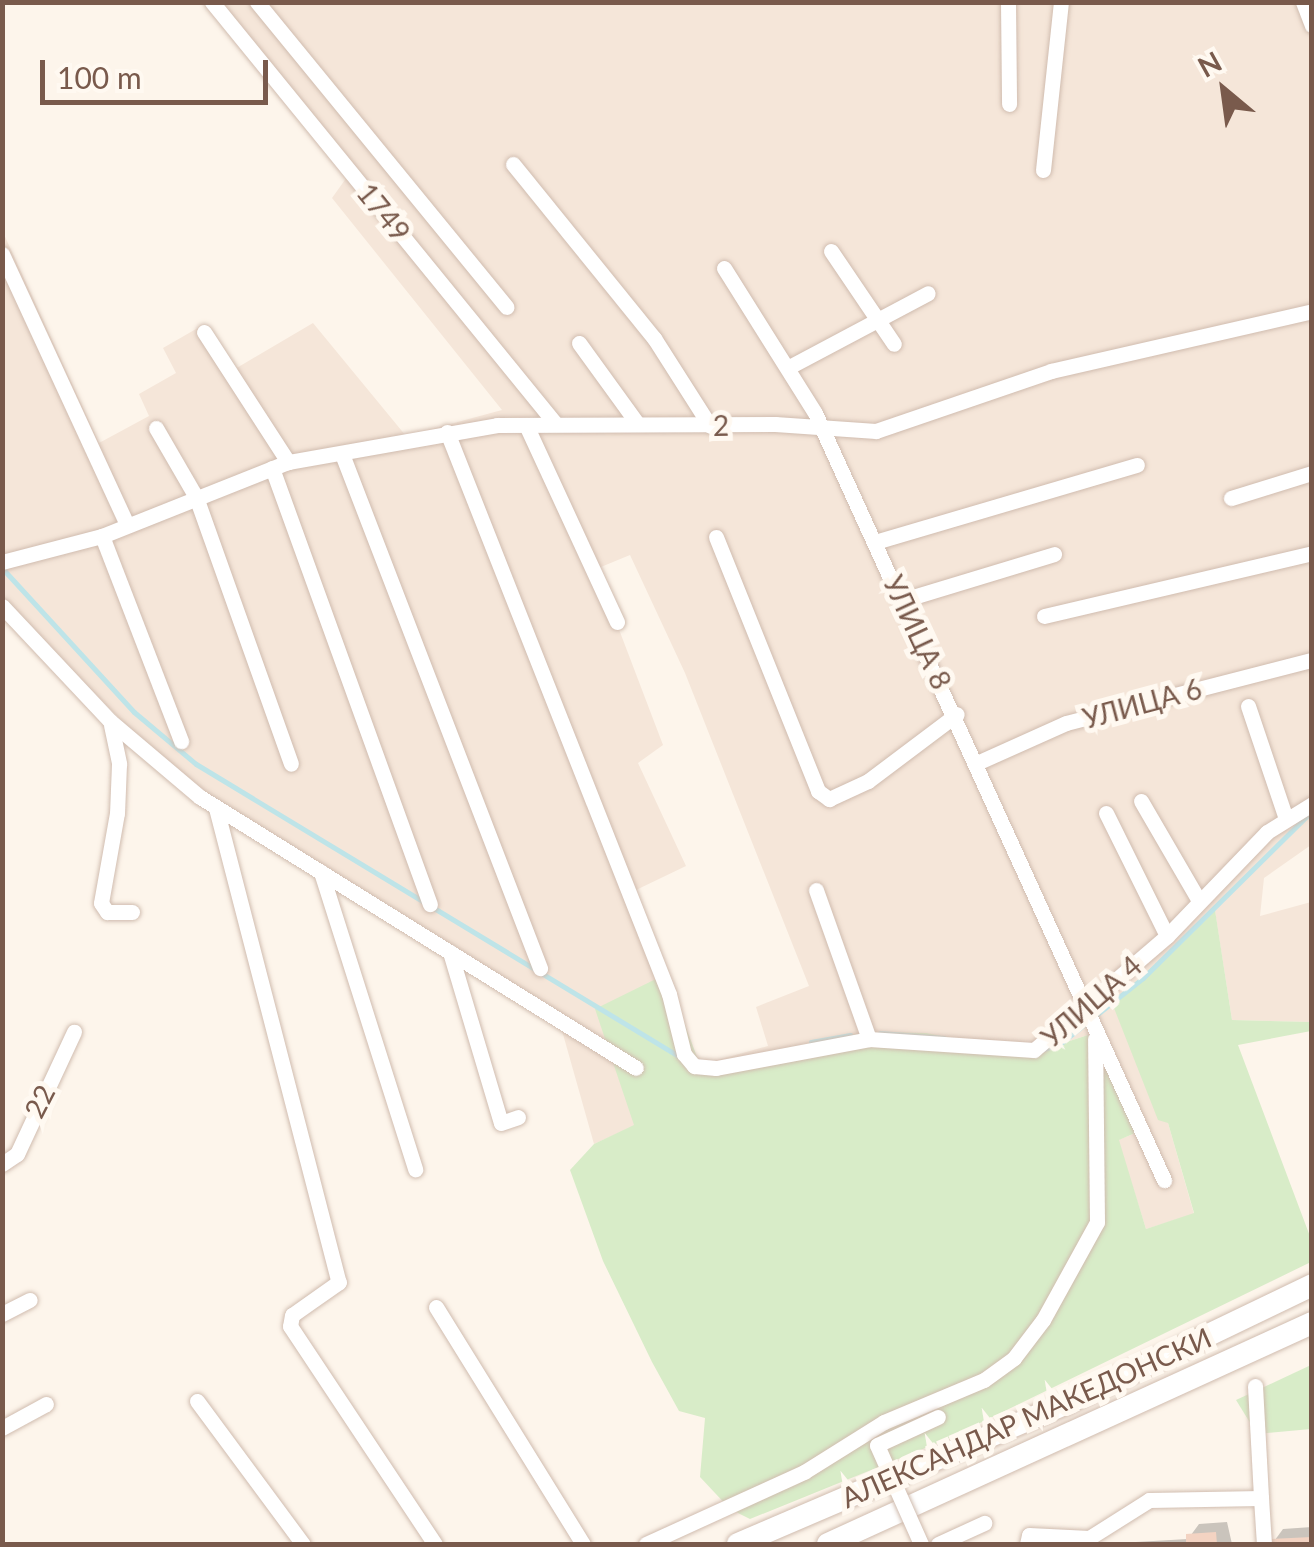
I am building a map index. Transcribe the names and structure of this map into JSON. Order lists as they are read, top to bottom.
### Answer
{
  "streets": {
    "street": [
      "1749",
      "2",
      "УЛИЦА 8",
      "УЛИЦА 6",
      "УЛИЦА 4",
      "22",
      "АЛЕКСАНДАР МАКЕДОНСКИ"
    ]
  },
  "crossings": [
    ["1749", "2"],
    ["2", "УЛИЦА 8"],
    ["2", "УЛИЦА 4"],
    ["УЛИЦА 8", "УЛИЦА 6"],
    ["УЛИЦА 8", "УЛИЦА 4"]
  ],
  "scale_bar": "100 m",
  "north": "top left"
}
